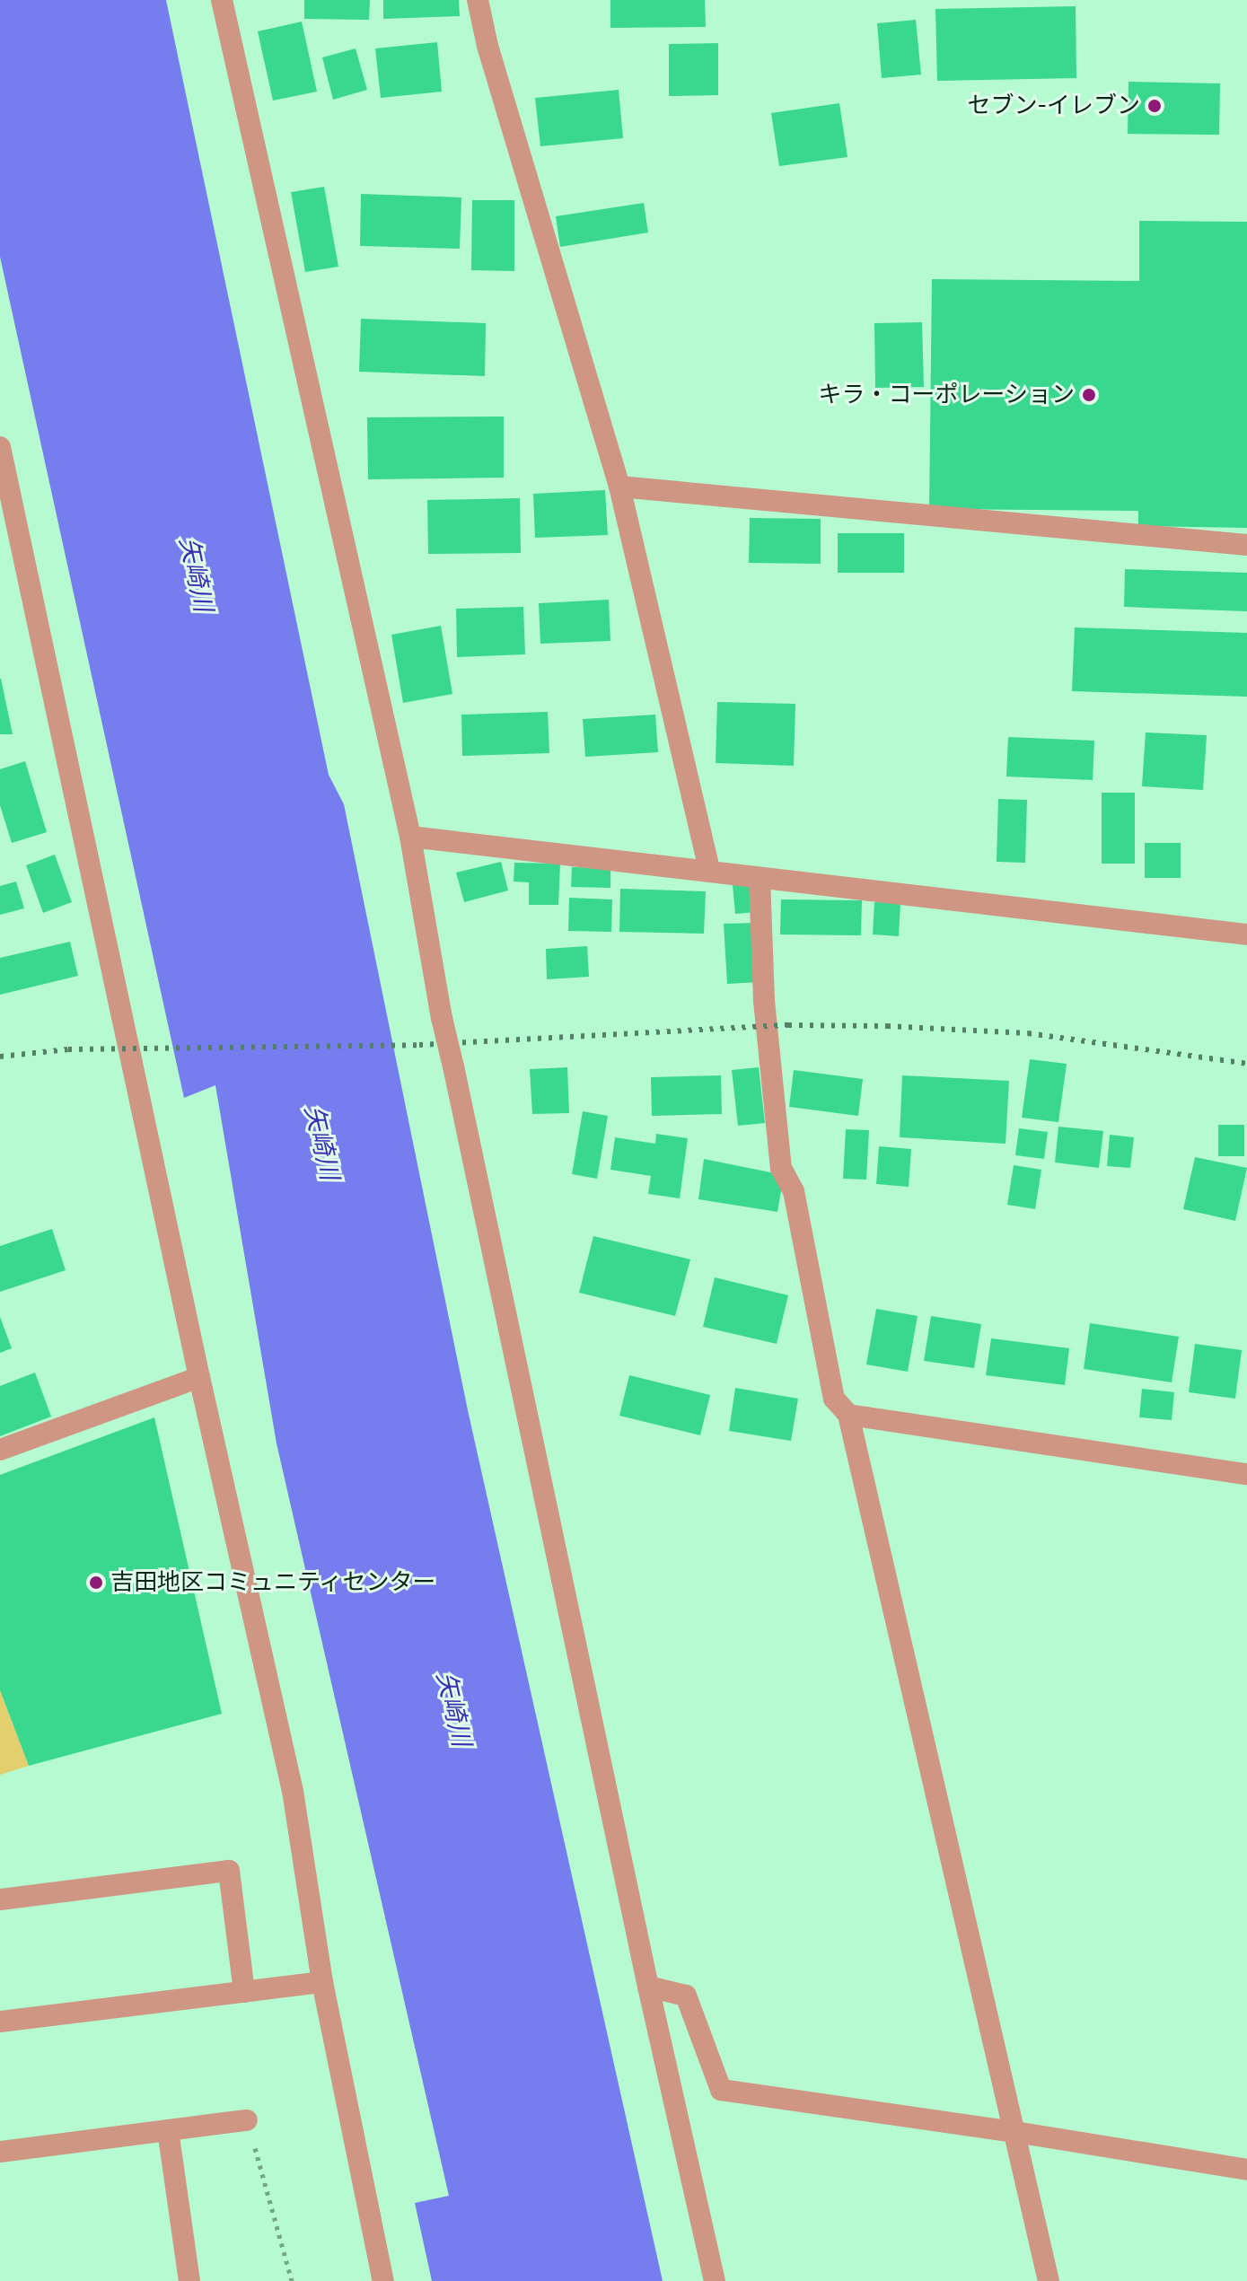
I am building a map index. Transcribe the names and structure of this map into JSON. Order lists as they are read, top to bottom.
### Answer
{
  "water": ["矢崎川"],
  "places": ["セブン-イレブン", "キラ・コーポレーション", "吉田地区コミュニティセンター"]
}
